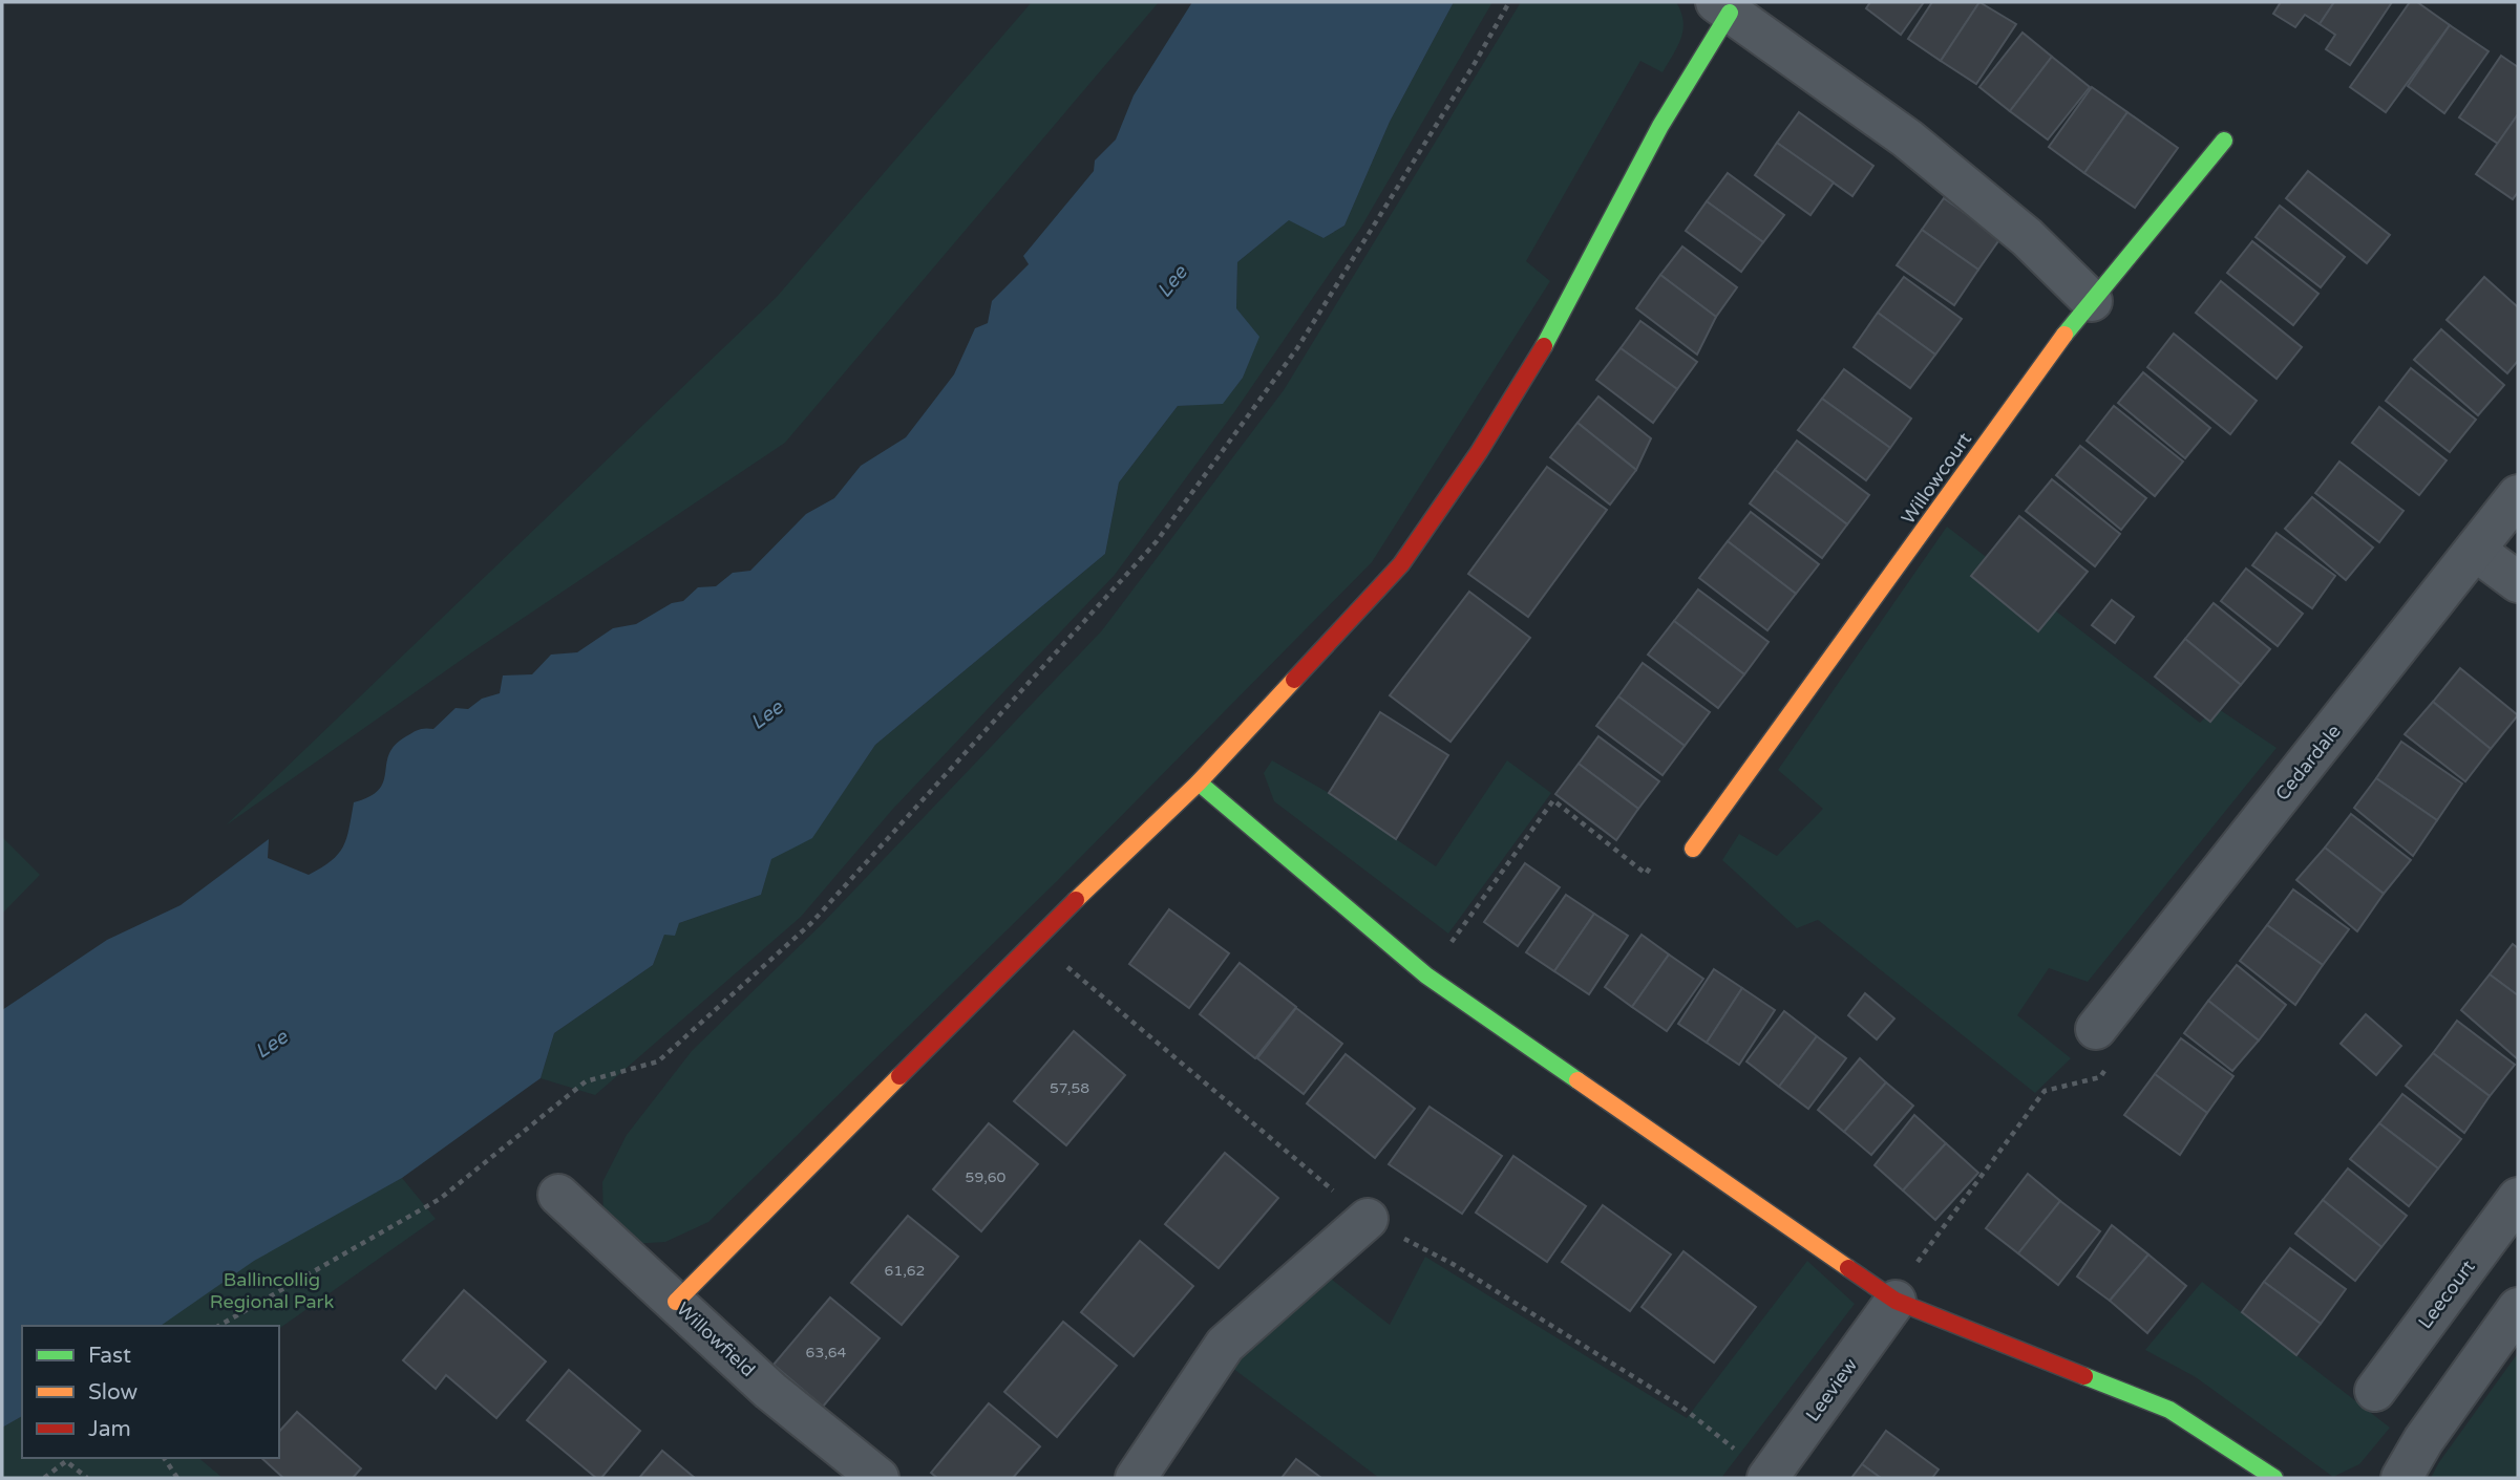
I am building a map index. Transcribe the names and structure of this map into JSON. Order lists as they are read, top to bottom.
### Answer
{
  "streets": {
    "street": [
      "Willowcourt",
      "Cedardale",
      "Leecourt",
      "Willowfield",
      "Leeview"
    ]
  },
  "water": ["Lee"],
  "parks": ["Ballincollig Regional Park"],
  "house_numbers": [
    "57,58",
    "59,60",
    "61,62",
    "63,64"
  ],
  "legend": ["Fast", "Slow", "Jam"]
}
